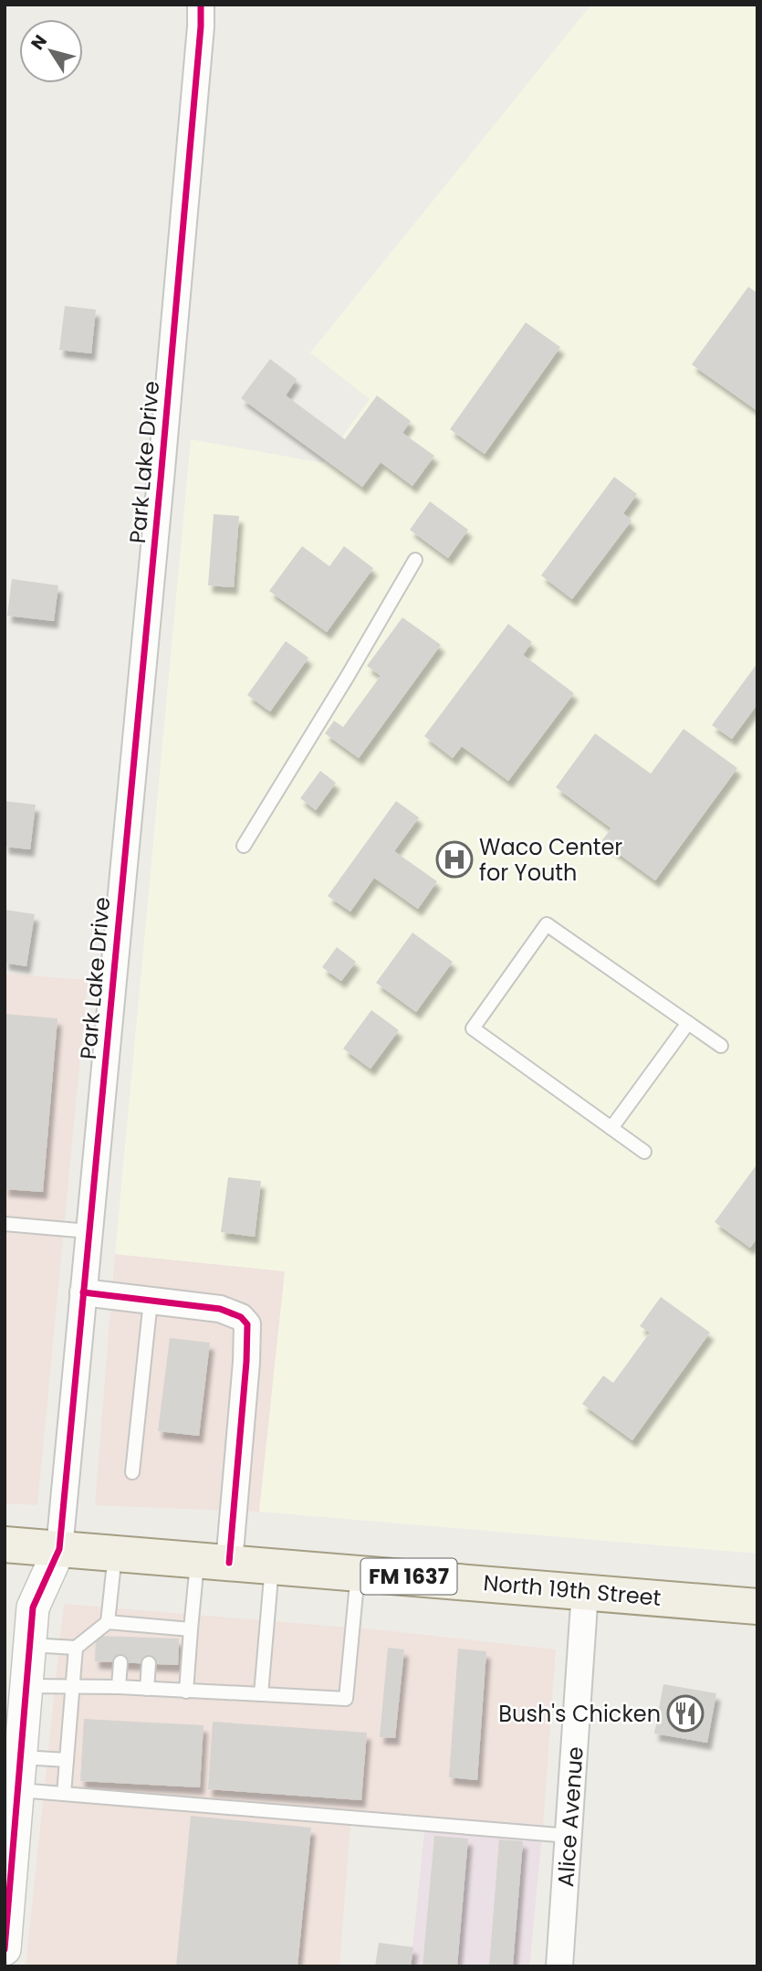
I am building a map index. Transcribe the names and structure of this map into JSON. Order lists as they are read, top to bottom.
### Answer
{
  "streets": {
    "main road": ["FM 1637", "North 19th Street"],
    "street": ["Park Lake Drive", "Alice Avenue"]
  },
  "crossings": [
    ["Park Lake Drive", "North 19th Street"],
    ["North 19th Street", "Alice Avenue"]
  ],
  "places": {
    "hospital": ["Waco Center for Youth"],
    "restaurant": ["Bush's Chicken"]
  },
  "north": "top left"
}
